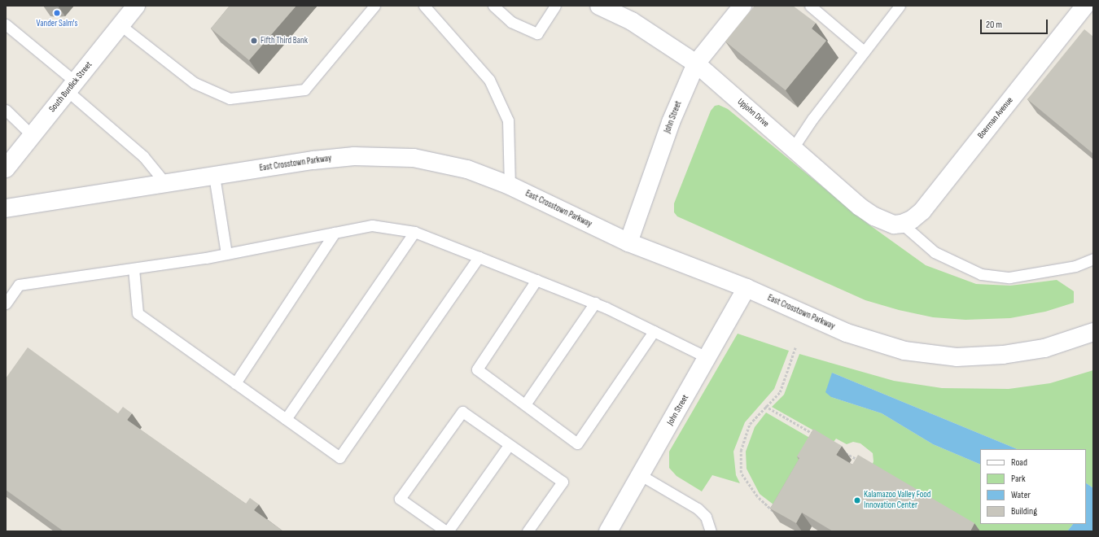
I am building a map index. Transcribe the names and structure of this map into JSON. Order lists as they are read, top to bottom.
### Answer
{
  "streets": {
    "street": [
      "South Burdick Street",
      "Upjohn Drive",
      "John Street",
      "Boerman Avenue",
      "East Crosstown Parkway"
    ]
  },
  "crossings": [
    ["Upjohn Drive", "John Street"],
    ["Upjohn Drive", "Boerman Avenue"],
    ["John Street", "East Crosstown Parkway"]
  ],
  "places": ["Vander Salm's", "Fifth Third Bank", "Kalamazoo Valley Food Innovation Center"],
  "legend": [
    "Road",
    "Park",
    "Water",
    "Building"
  ],
  "scale_bar": "20 m"
}
